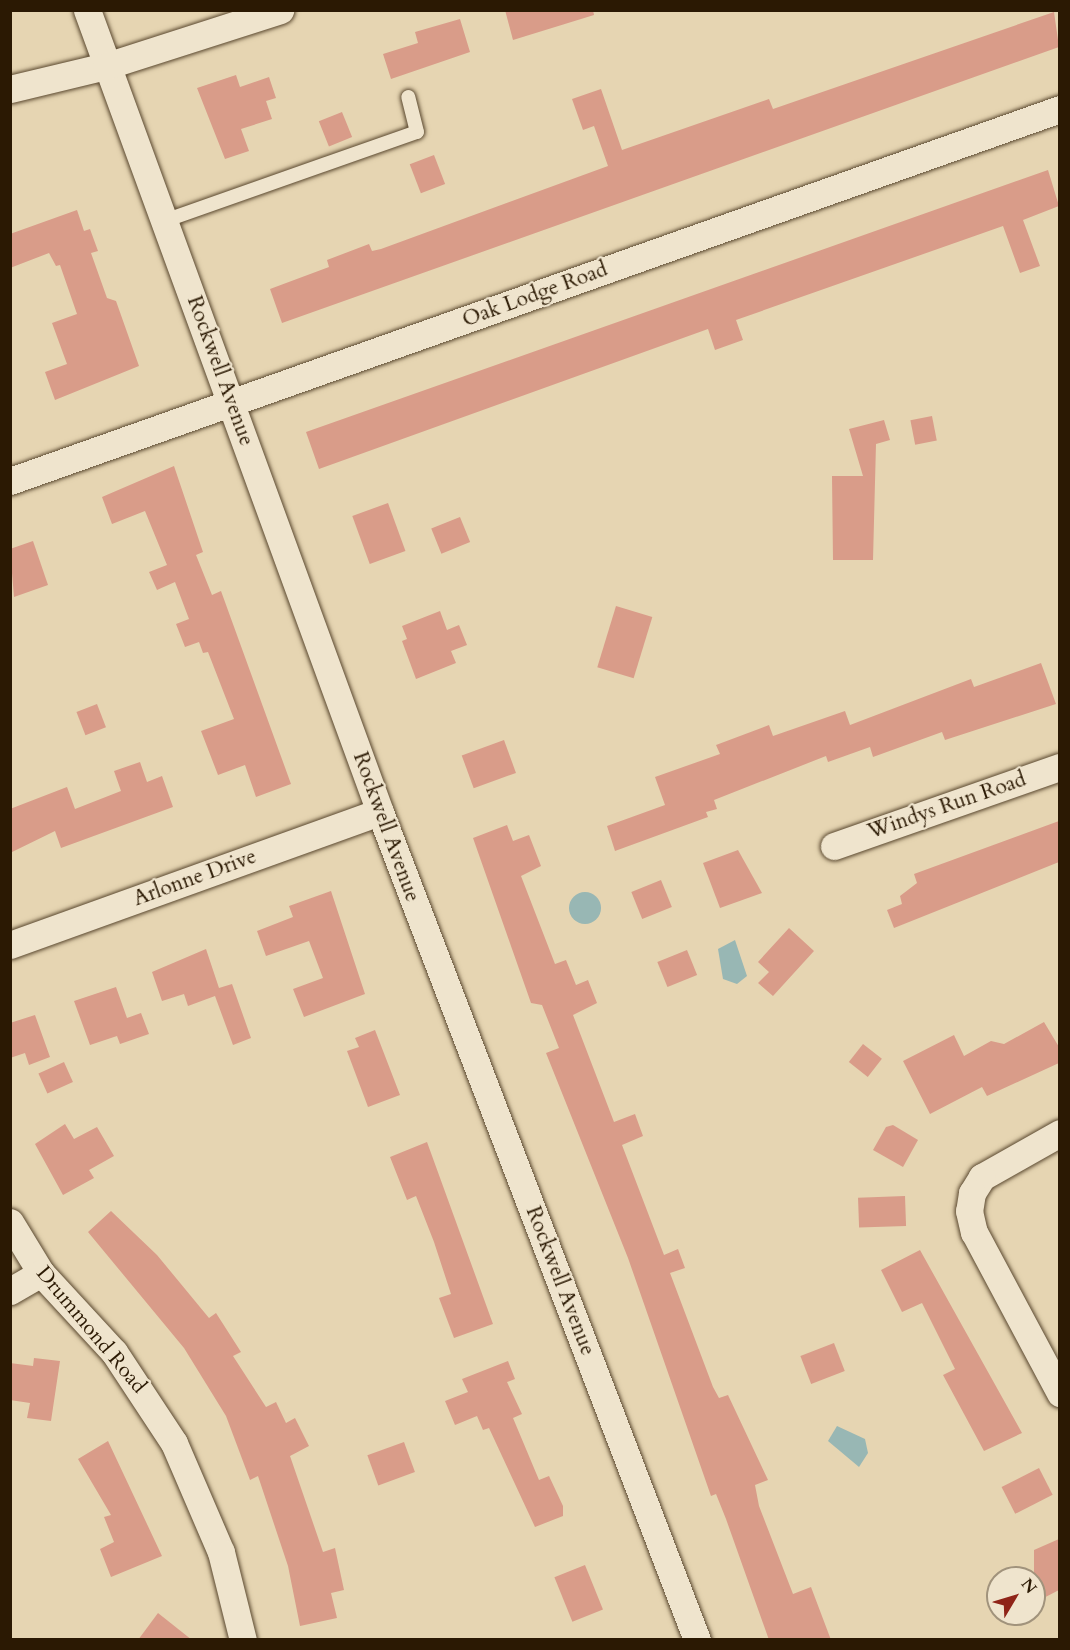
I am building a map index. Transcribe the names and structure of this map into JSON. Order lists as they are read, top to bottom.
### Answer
{
  "streets": {
    "street": [
      "Oak Lodge Road",
      "Rockwell Avenue",
      "Windys Run Road",
      "Arlonne Drive",
      "Drummond Road"
    ]
  },
  "crossings": [
    ["Oak Lodge Road", "Rockwell Avenue"],
    ["Rockwell Avenue", "Arlonne Drive"]
  ],
  "north": "top right"
}
